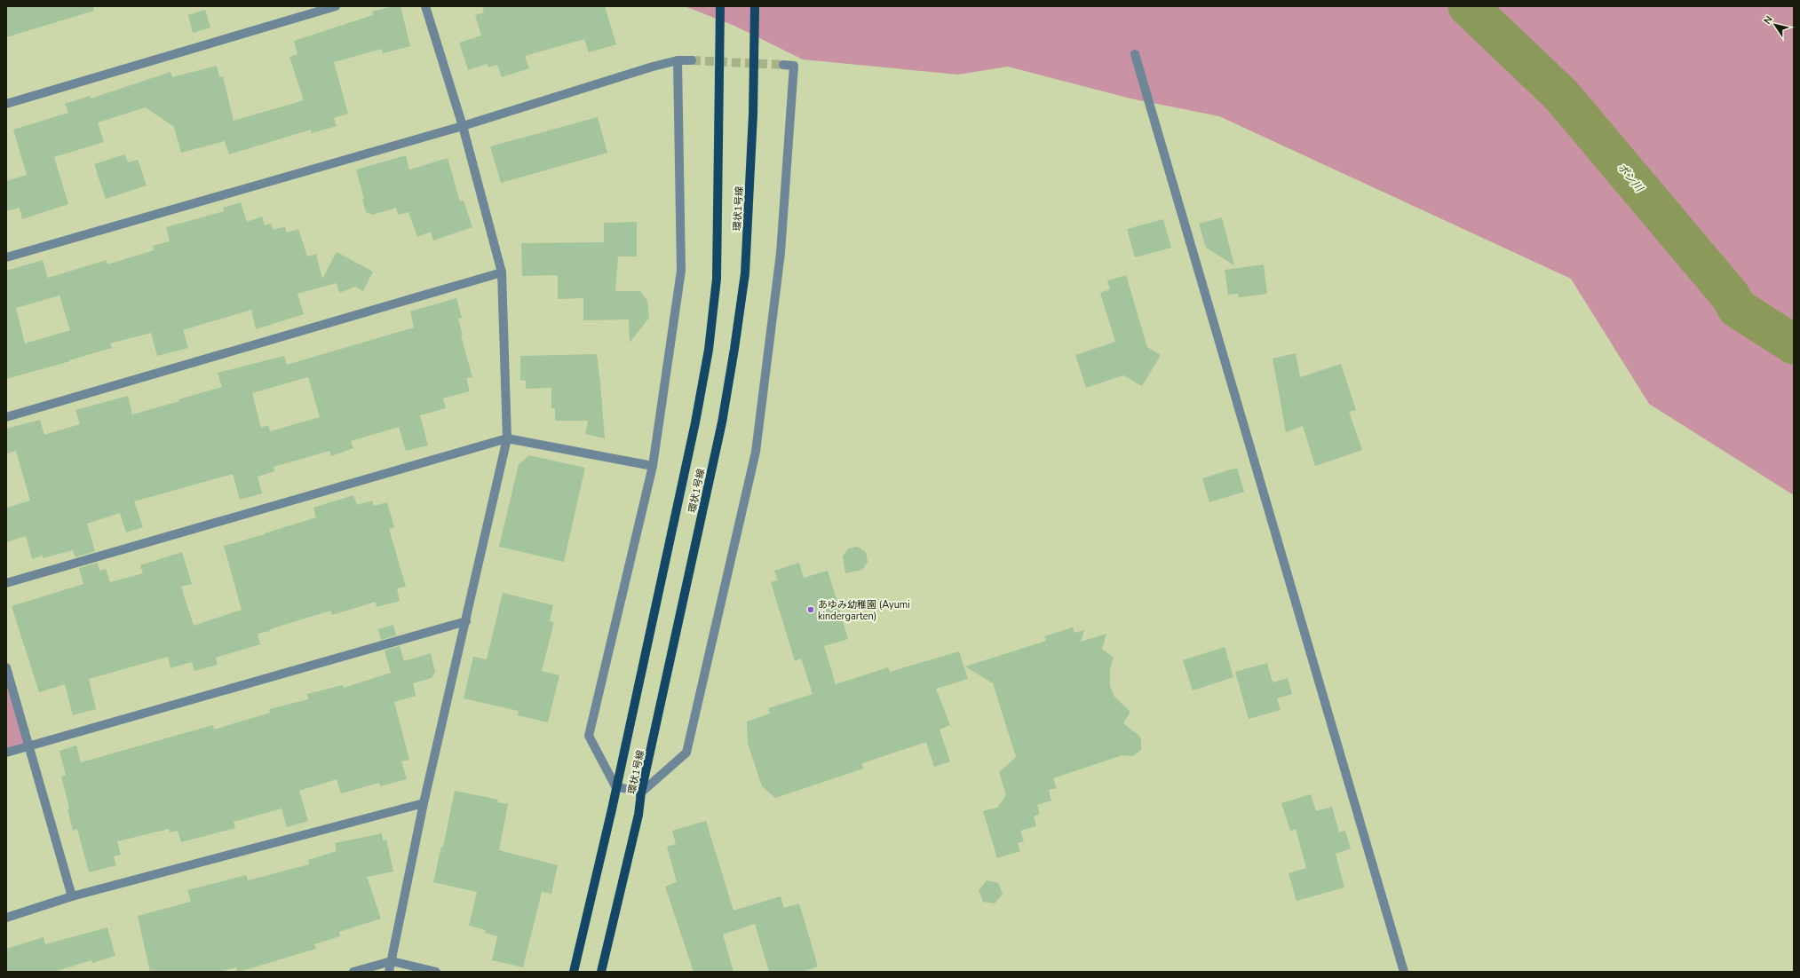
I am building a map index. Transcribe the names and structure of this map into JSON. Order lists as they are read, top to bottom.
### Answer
{
  "streets": {
    "main road": ["環状1号線"]
  },
  "water": ["ポン川"],
  "places": ["あゆみ幼稚園 (Ayumi kindergarten)"],
  "north": "top left"
}
